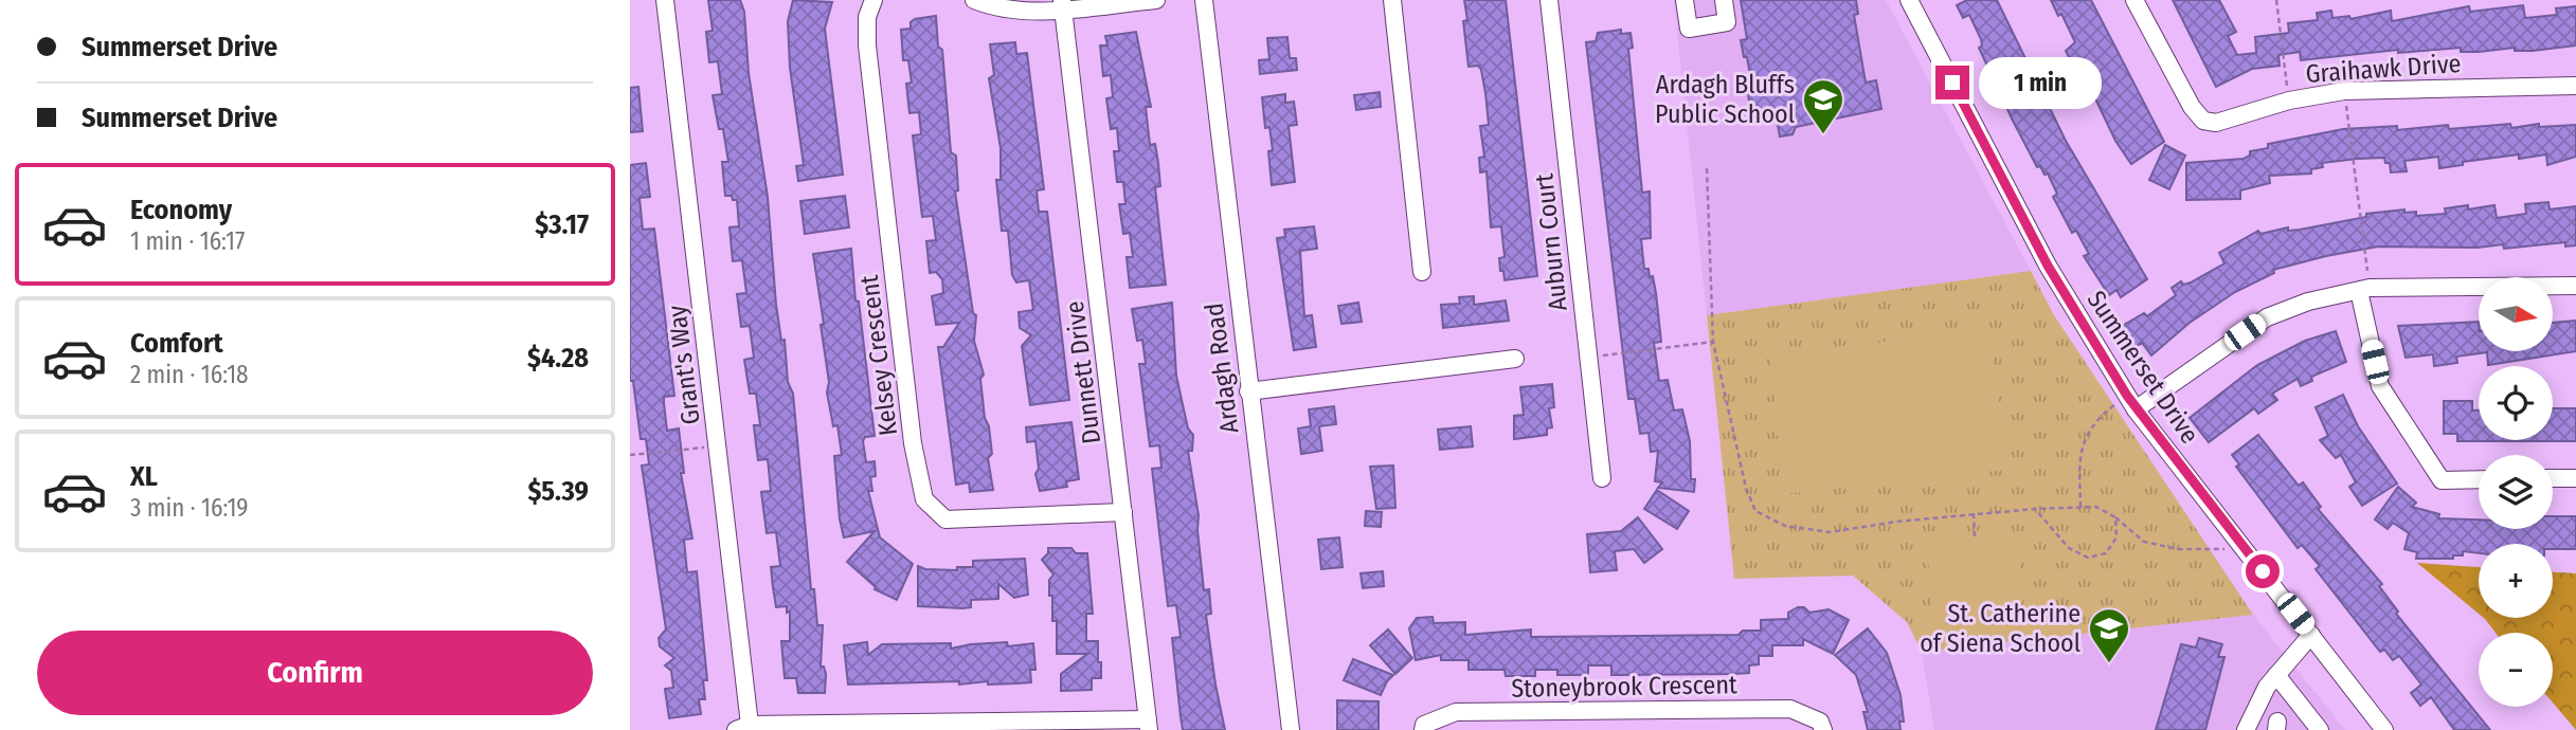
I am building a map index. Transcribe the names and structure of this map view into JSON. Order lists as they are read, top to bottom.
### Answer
{
  "streets": {
    "street": [
      "Graihawk Drive",
      "Auburn Court",
      "Kelsey Crescent",
      "Grant's Way",
      "Summerset Drive",
      "Ardagh Road",
      "Dunnett Drive",
      "Stoneybrook Crescent"
    ]
  },
  "crossings": [
    ["Kelsey Crescent", "Dunnett Drive"]
  ],
  "places": {
    "school or university": ["Ardagh Bluffs Public School", "St. Catherine of Siena School"]
  },
  "north": "right",
  "page": {
    "banner": ["Summerset Drive", "Summerset Drive"],
    "bubble": "1 min",
    "list": [
      {
        "name": "Economy",
        "note": "1 min · 16:17",
        "value": "$3.17"
      },
      {
        "name": "Comfort",
        "note": "2 min · 16:18",
        "value": "$4.28"
      },
      {
        "name": "XL",
        "note": "3 min · 16:19",
        "value": "$5.39"
      }
    ],
    "map_buttons": ["+", "−"],
    "buttons": "Confirm"
  }
}
